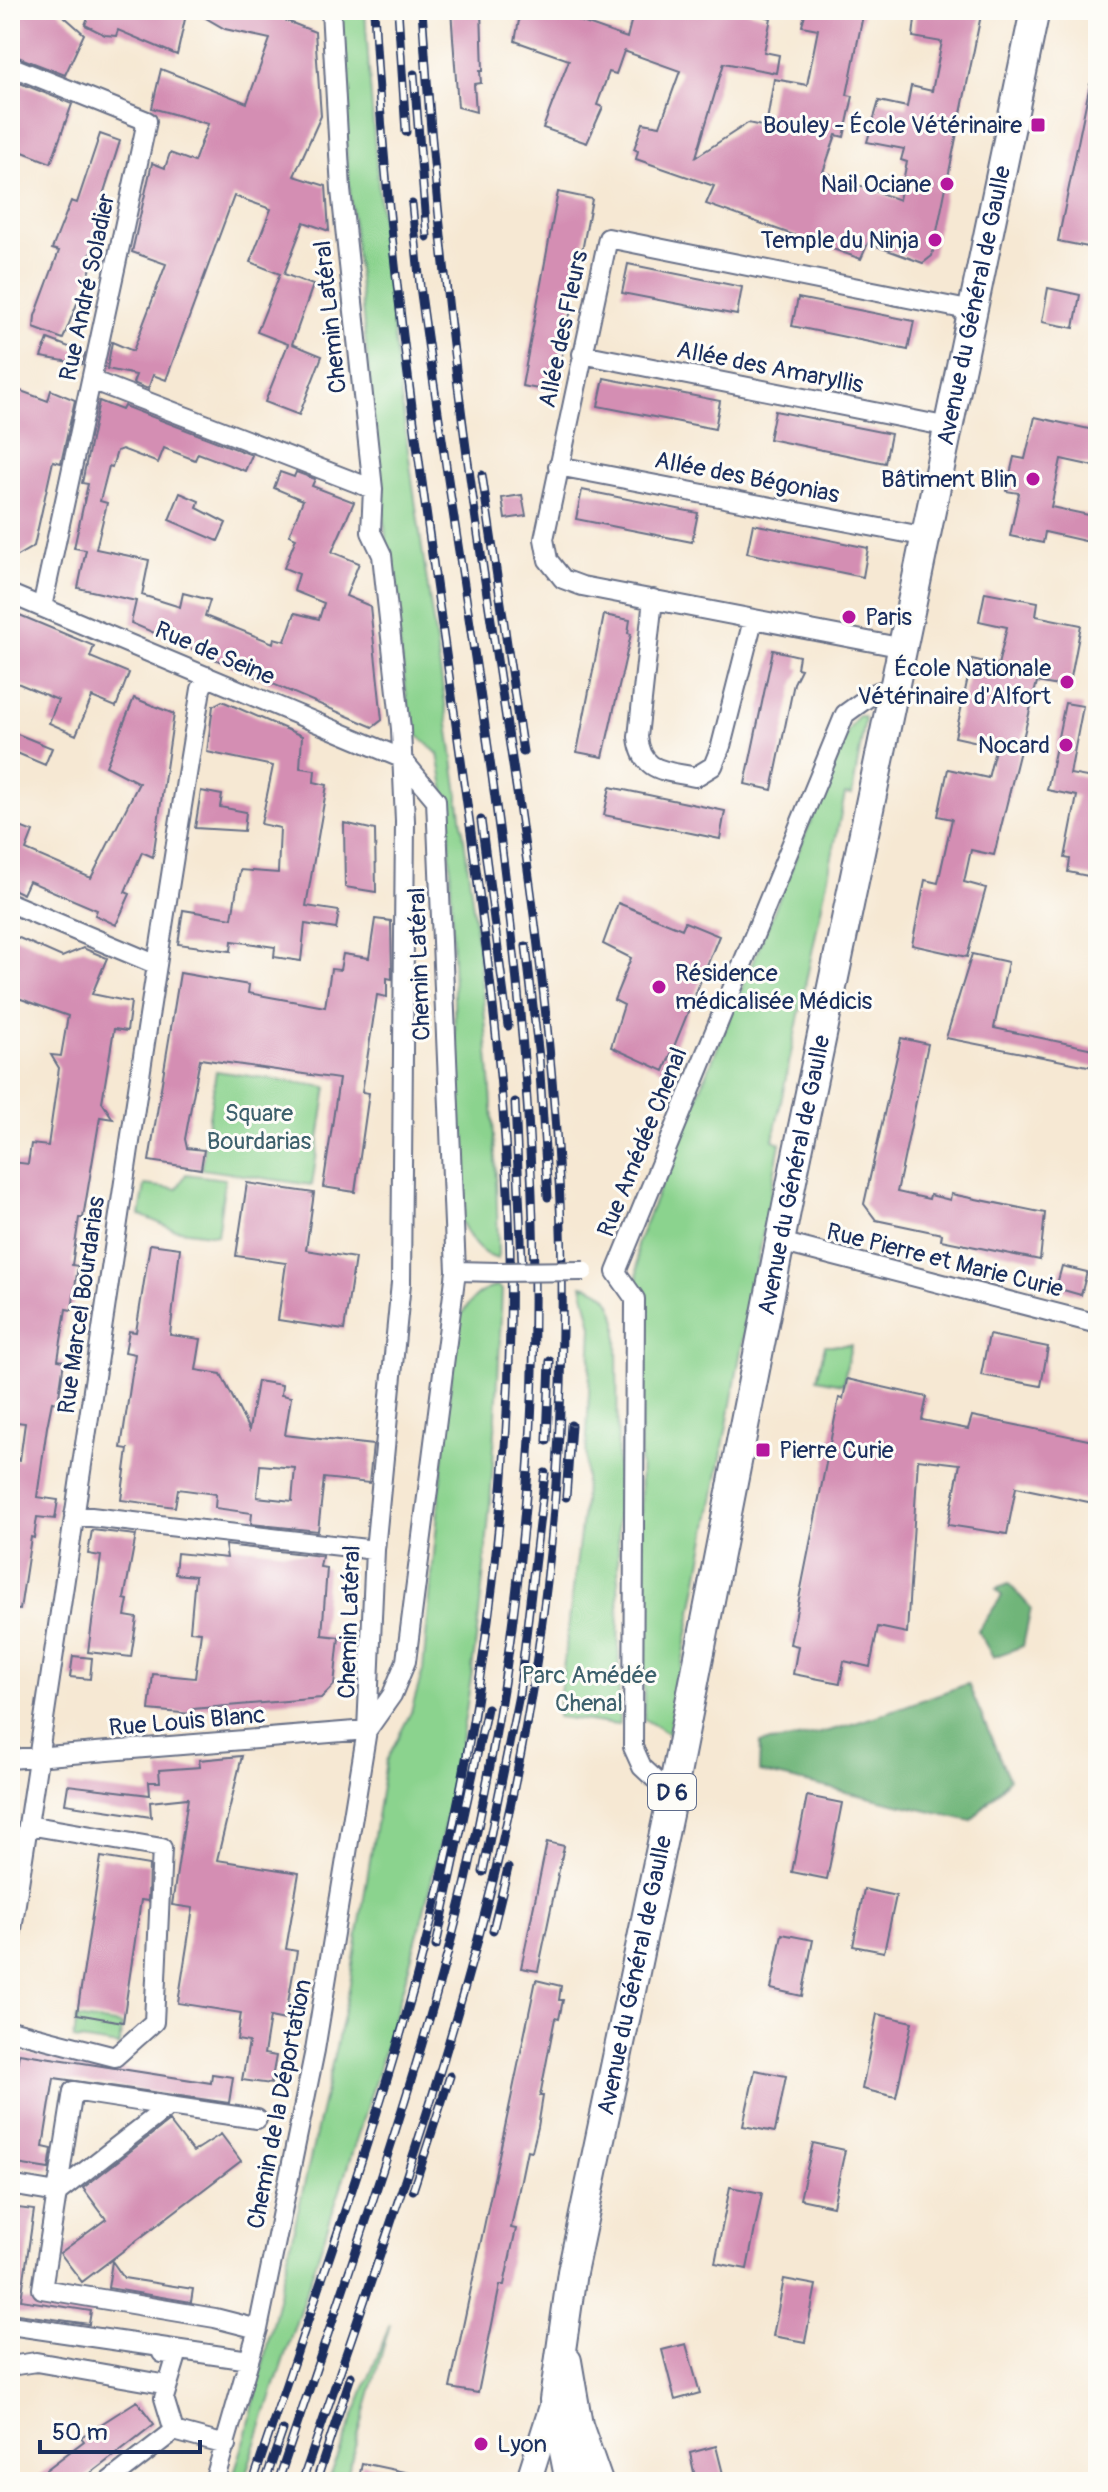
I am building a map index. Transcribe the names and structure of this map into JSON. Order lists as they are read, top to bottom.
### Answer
{
  "streets": {
    "main road": ["Avenue du Général de Gaulle", "D 6"],
    "street": [
      "Rue André Soladier",
      "Chemin Latéral",
      "Allée des Fleurs",
      "Allée des Amaryllis",
      "Allée des Bégonias",
      "Rue de Seine",
      "Rue Amédée Chenal",
      "Rue Pierre et Marie Curie",
      "Rue Marcel Bourdarias",
      "Rue Louis Blanc",
      "Chemin de la Déportation"
    ]
  },
  "crossings": [
    ["Rue André Soladier", "Rue de Seine"],
    ["Avenue du Général de Gaulle", "Allée des Fleurs"],
    ["Avenue du Général de Gaulle", "Allée des Amaryllis"],
    ["Avenue du Général de Gaulle", "Allée des Bégonias"],
    ["Avenue du Général de Gaulle", "Rue Amédée Chenal"],
    ["Avenue du Général de Gaulle", "Rue Pierre et Marie Curie"],
    ["Chemin Latéral", "Rue de Seine"],
    ["Chemin Latéral", "Rue Louis Blanc"],
    ["Chemin Latéral", "Chemin de la Déportation"],
    ["Allée des Fleurs", "Allée des Amaryllis"],
    ["Allée des Fleurs", "Allée des Bégonias"],
    ["Rue de Seine", "Rue Marcel Bourdarias"],
    ["Rue Marcel Bourdarias", "Rue Louis Blanc"],
    ["Rue Louis Blanc", "Chemin de la Déportation"]
  ],
  "parks": ["Square Bourdarias", "Parc Amédée Chenal"],
  "places": {
    "transit": ["Bouley - École Vétérinaire", "Pierre Curie"],
    "other": [
      "Nail Ociane",
      "Temple du Ninja",
      "Bâtiment Blin",
      "Paris",
      "École Nationale Vétérinaire d'Alfort",
      "Nocard",
      "Résidence médicalisée Médicis",
      "Lyon"
    ]
  },
  "scale_bar": "50 m"
}
